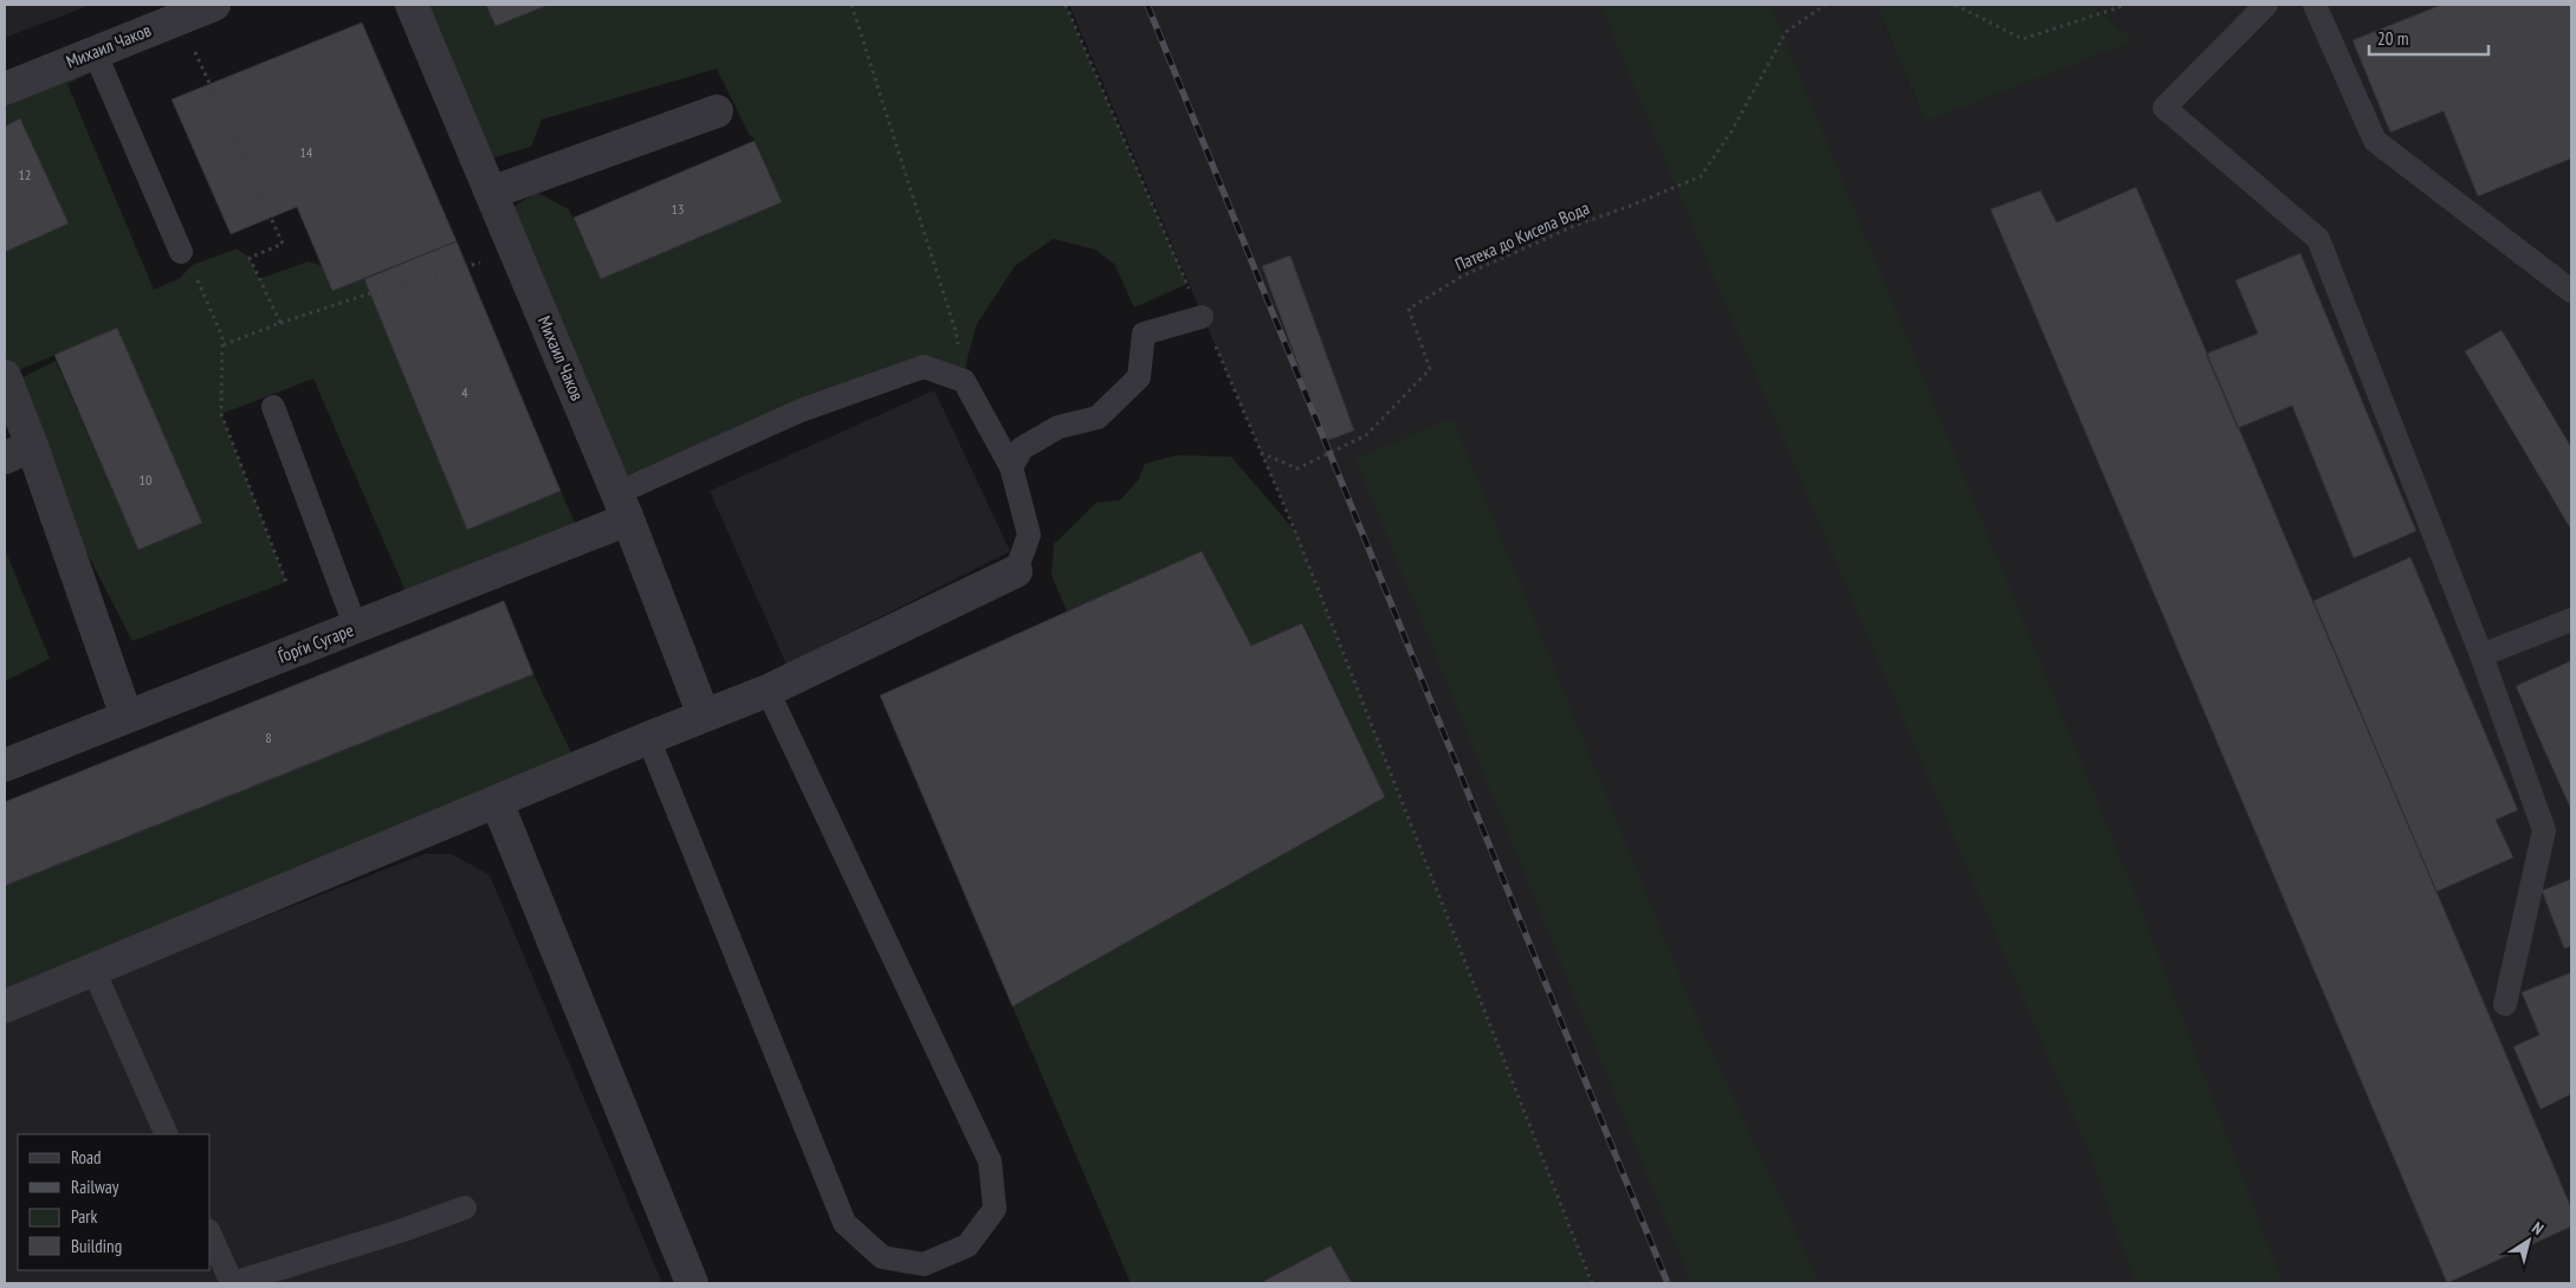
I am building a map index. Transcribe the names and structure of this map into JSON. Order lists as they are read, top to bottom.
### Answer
{
  "streets": {
    "street": ["Михаил Чаков", "Ѓорѓи Сугаре"],
    "path": ["Патека до Кисела Вода"]
  },
  "crossings": [
    ["Михаил Чаков", "Ѓорѓи Сугаре"]
  ],
  "house_numbers": [
    "14",
    "12",
    "13",
    "4",
    "10",
    "8"
  ],
  "legend": [
    "Road",
    "Railway",
    "Park",
    "Building"
  ],
  "scale_bar": "20 m",
  "north": "top right"
}
